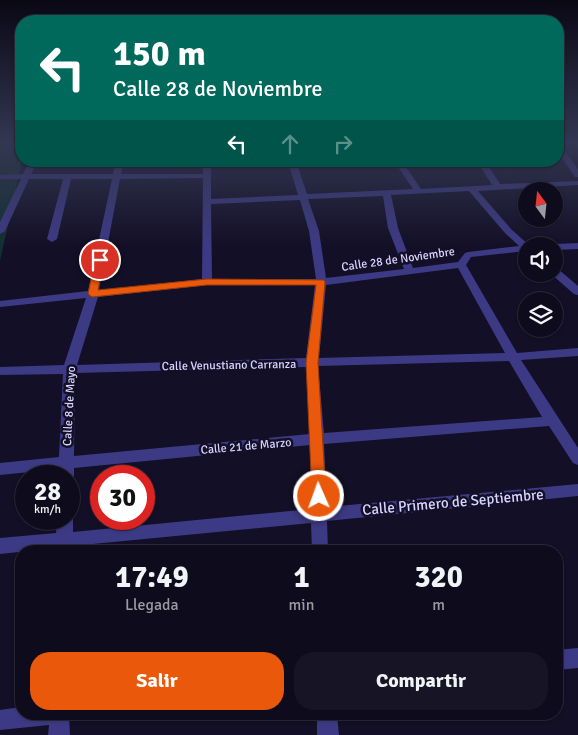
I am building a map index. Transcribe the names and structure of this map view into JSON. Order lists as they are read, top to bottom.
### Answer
{
  "streets": {
    "street": [
      "Calle 28 de Noviembre",
      "Calle Venustiano Carranza",
      "Calle 8 de Mayo",
      "Calle 21 de Marzo",
      "Calle Primero de Septiembre"
    ]
  },
  "crossings": [
    ["Calle 28 de Noviembre", "Calle 8 de Mayo"],
    ["Calle Venustiano Carranza", "Calle 8 de Mayo"]
  ],
  "north": "top",
  "page": {
    "turn": ["150 m", "Calle 28 de Noviembre"],
    "speed": "28 km/h",
    "limit": "30",
    "eta": [
      "17:49",
      "Llegada",
      "1",
      "min",
      "320",
      "m"
    ],
    "buttons": ["Salir", "Compartir"]
  }
}
